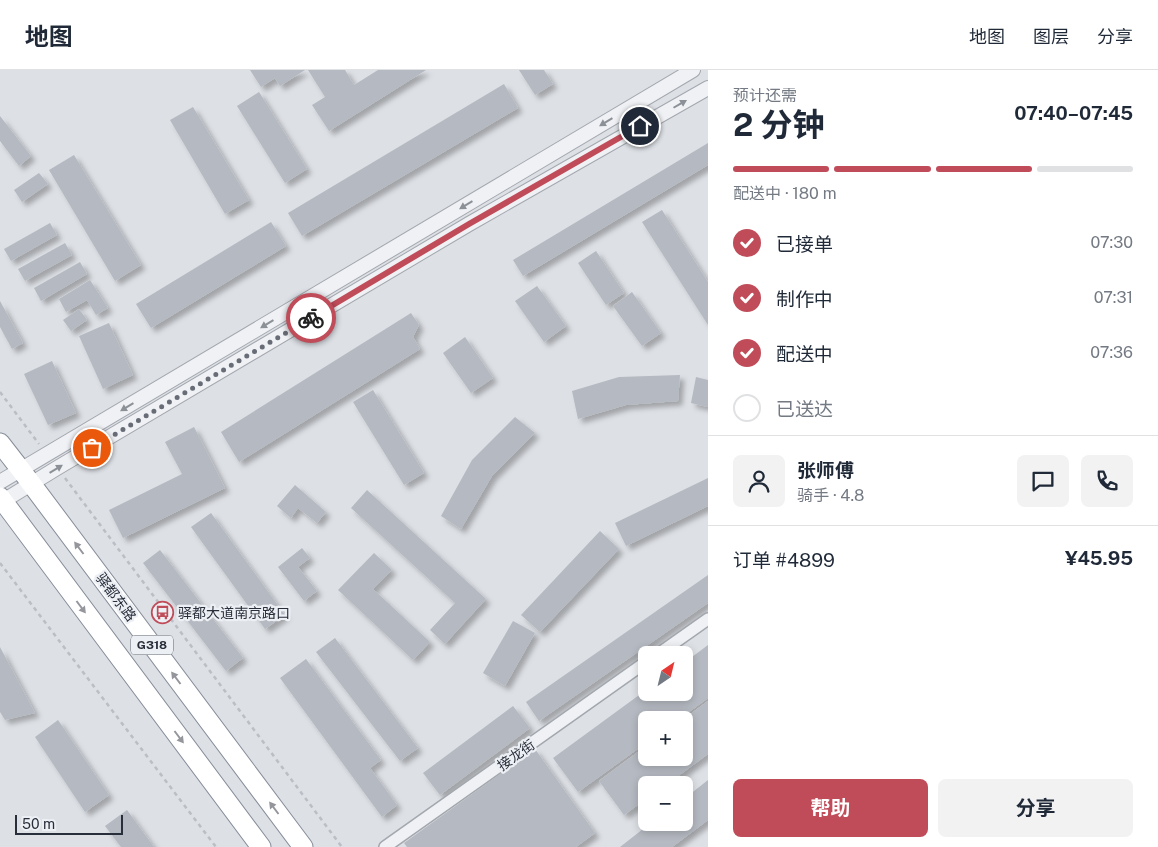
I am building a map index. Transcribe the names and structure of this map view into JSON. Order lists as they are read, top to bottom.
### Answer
{
  "streets": {
    "highway": ["驿都东路", "G318"],
    "street": ["接龙街"]
  },
  "places": {
    "bus stop": ["驿都大道南京路口"]
  },
  "scale_bar": "50 m",
  "north": "top right",
  "page": {
    "header": "地图",
    "nav": ["地图", "图层", "分享"],
    "heading": ["2 分钟", "预计还需", "07:40–07:45"],
    "panel": [
      "张师傅",
      "骑手 · 4.8",
      "订单 #4899",
      "¥45.95"
    ],
    "bar": "配送中 · 180 m",
    "list": [
      ["已接单", "07:30"],
      ["制作中", "07:31"],
      ["配送中", "07:36"],
      "已送达"
    ],
    "map_buttons": ["+", "−"],
    "buttons": ["帮助", "分享"],
    "scale": "50 m"
  }
}
